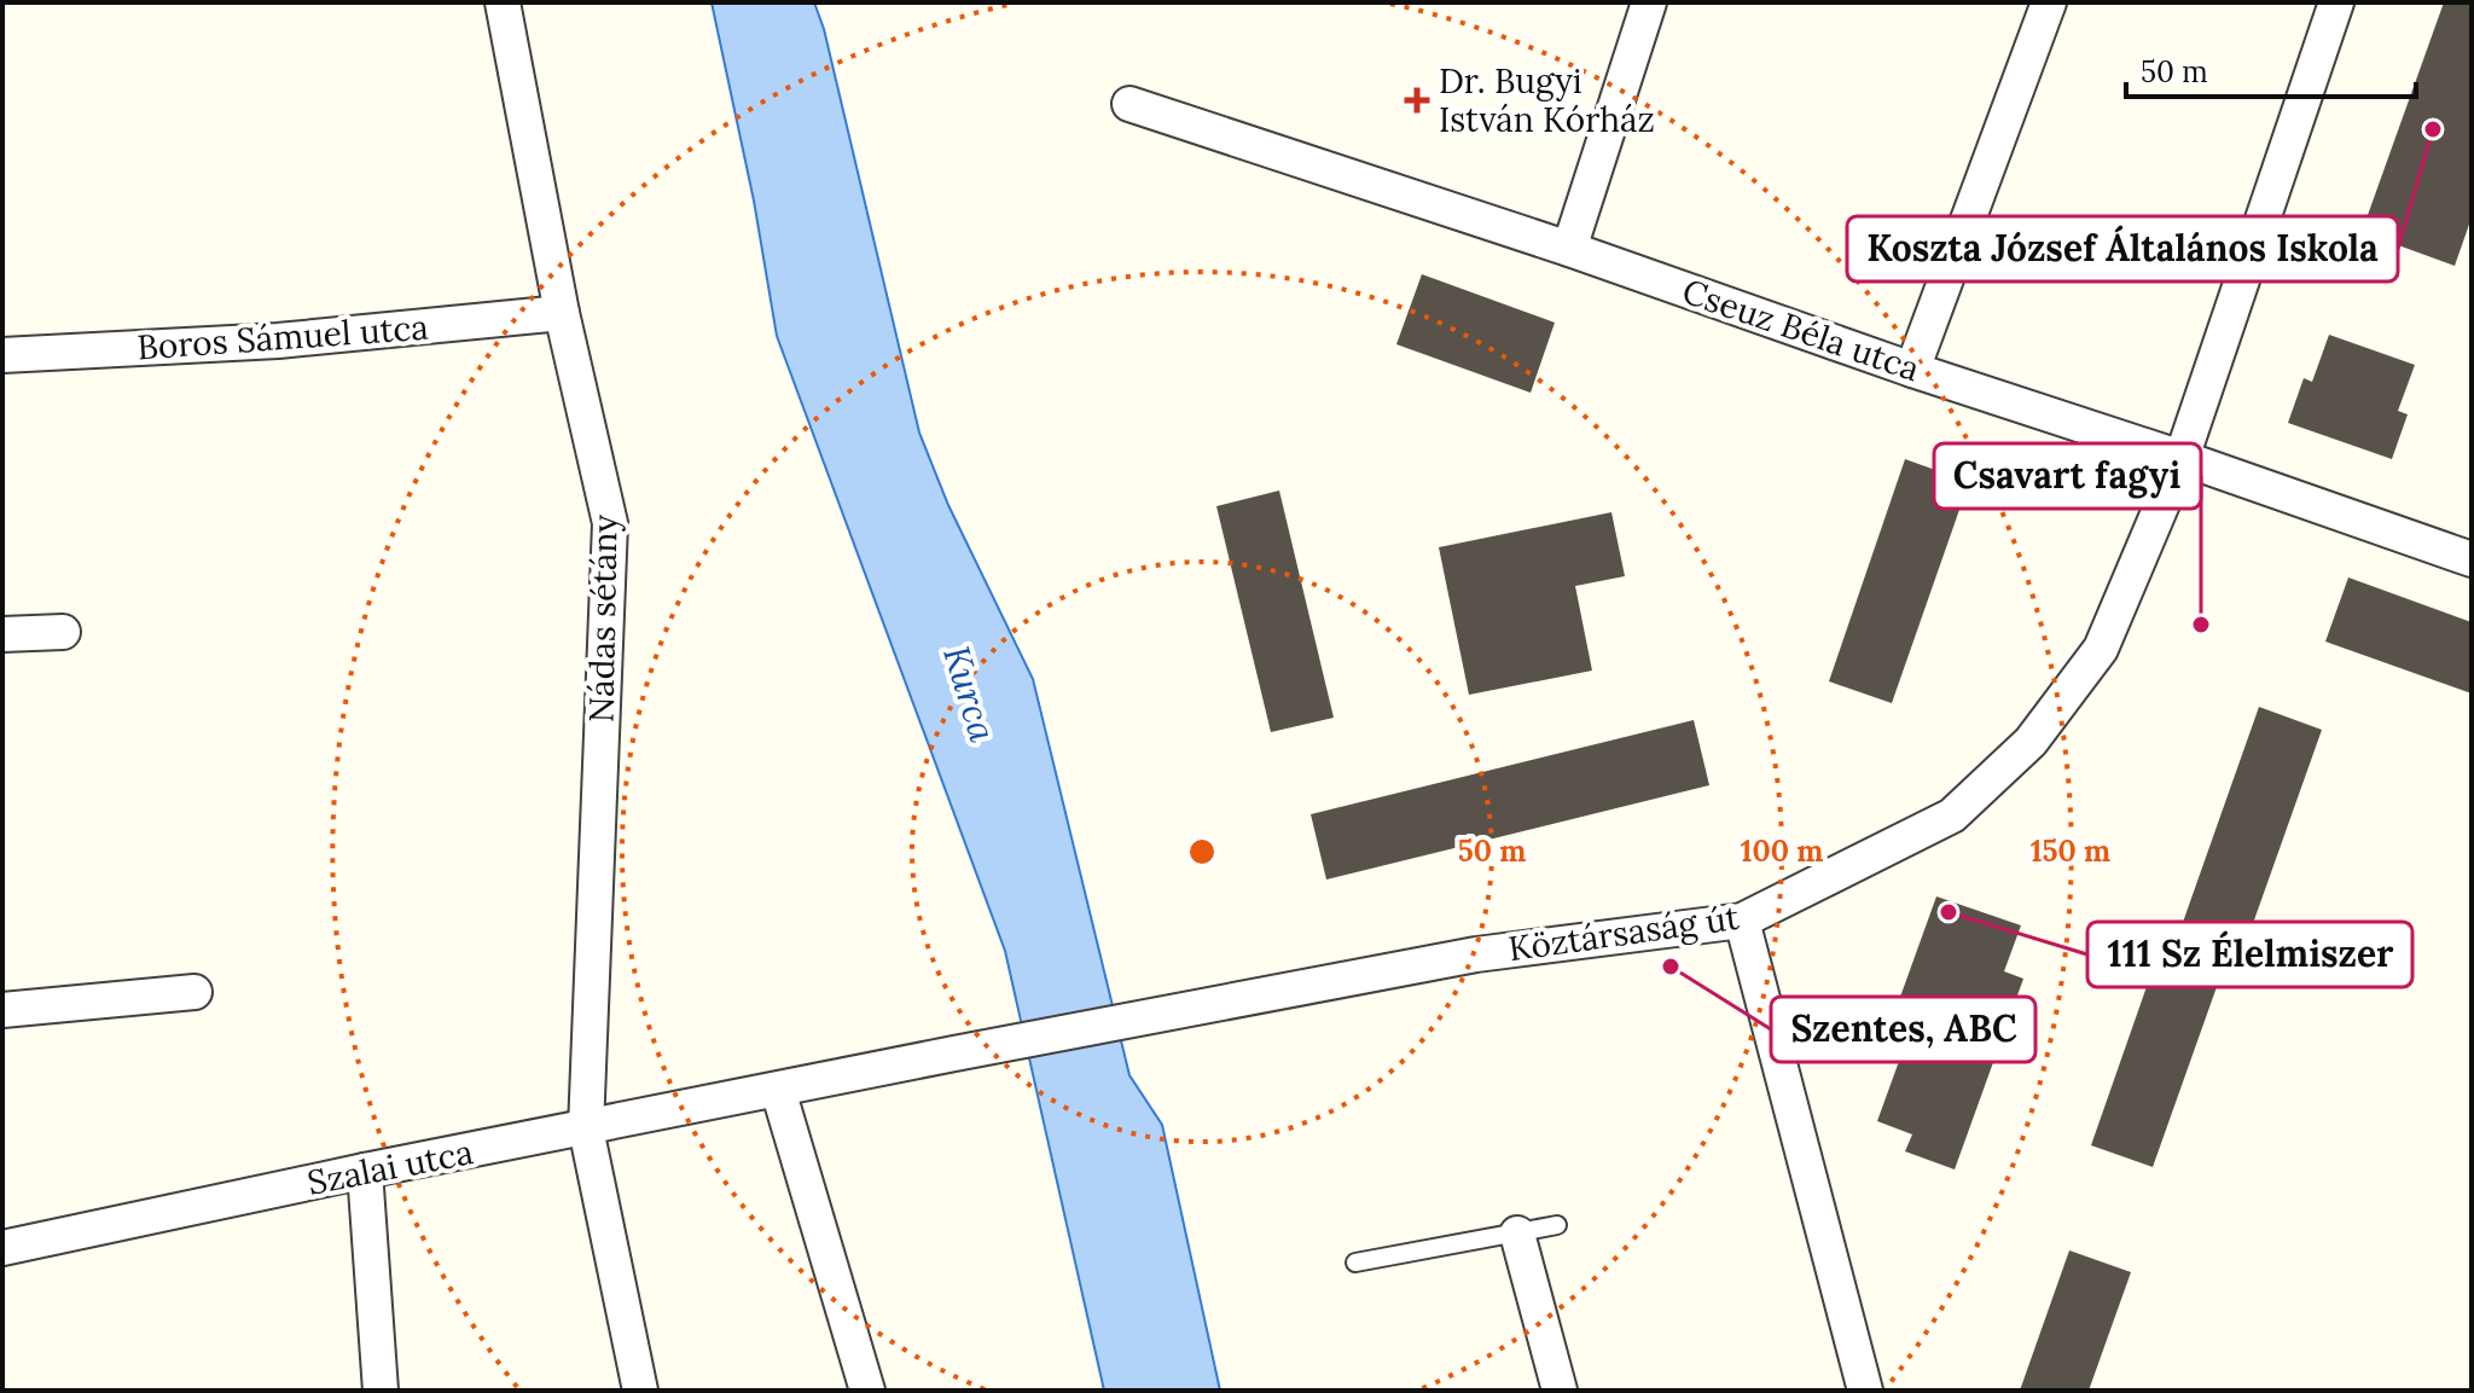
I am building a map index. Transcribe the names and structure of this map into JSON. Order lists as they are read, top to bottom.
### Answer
{
  "streets": {
    "street": [
      "Cseuz Béla utca",
      "Boros Sámuel utca",
      "Nádas sétány",
      "Köztársaság út",
      "Szalai utca"
    ]
  },
  "crossings": [
    ["Cseuz Béla utca", "Köztársaság út"],
    ["Boros Sámuel utca", "Nádas sétány"],
    ["Nádas sétány", "Szalai utca"],
    ["Köztársaság út", "Szalai utca"]
  ],
  "water": ["Kurca"],
  "places": {
    "health": ["Dr. Bugyi István Kórház"],
    "other": [
      "Koszta József Általános Iskola",
      "Csavart fagyi",
      "111 Sz Élelmiszer",
      "Szentes, ABC"
    ]
  },
  "scale_bar": "50 m",
  "rings": ["50 m", "100 m", "150 m"]
}
